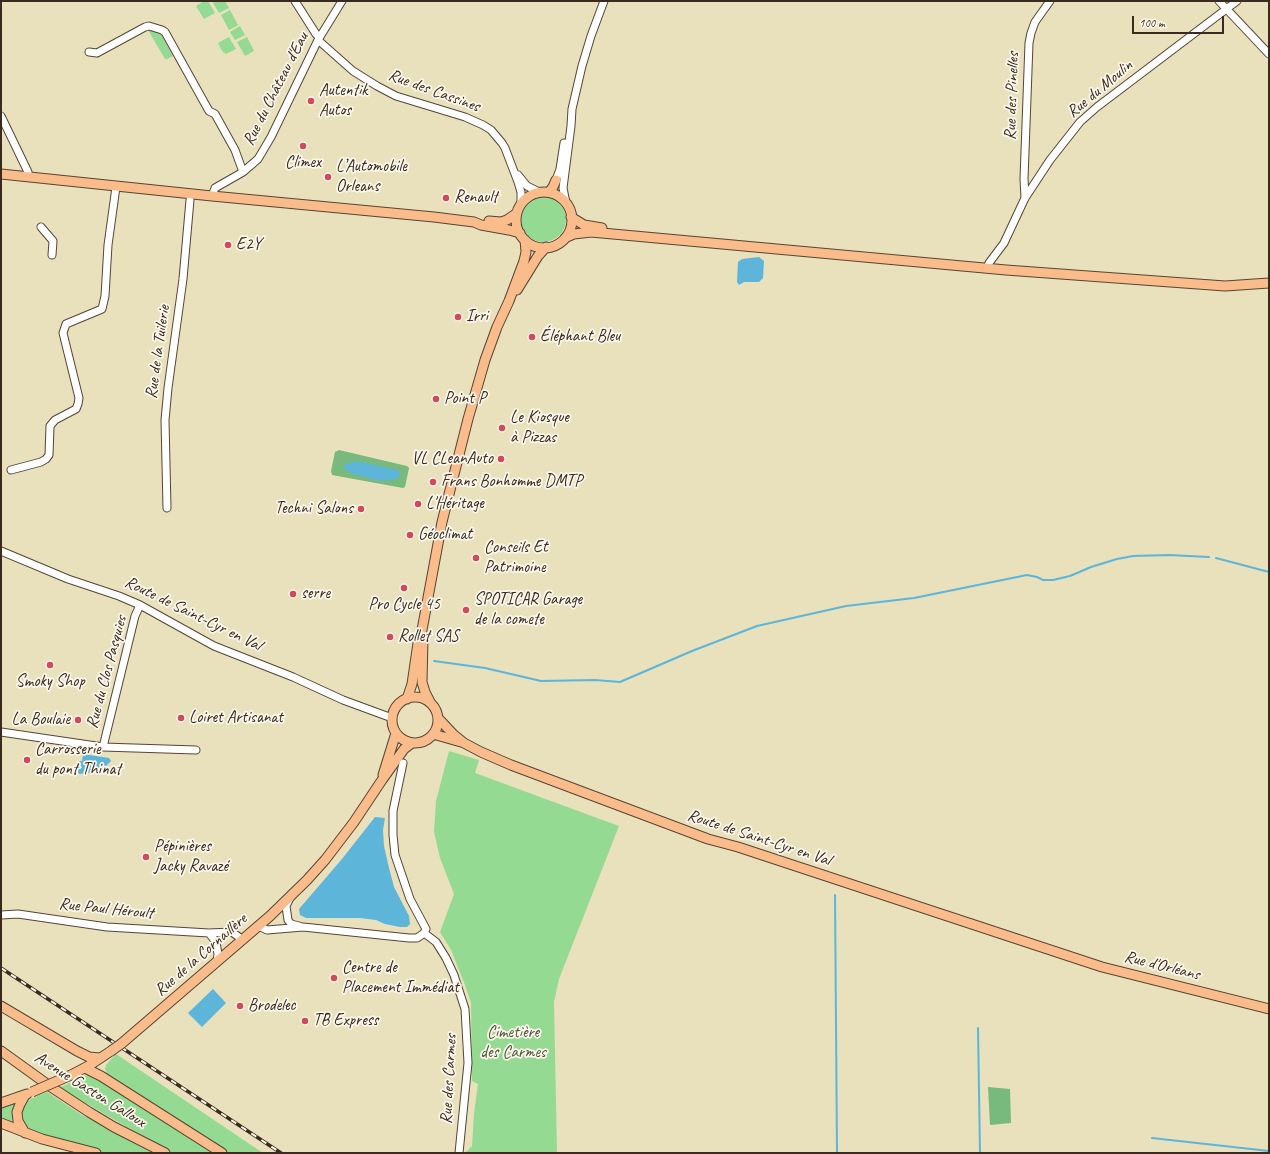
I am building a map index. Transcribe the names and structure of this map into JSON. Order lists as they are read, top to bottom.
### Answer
{
  "streets": {
    "main road": [
      "Route de Saint-Cyr en Val",
      "Rue de la Cornaillère",
      "Rue d'Orléans",
      "Avenue Gaston Galloux"
    ],
    "street": [
      "Rue du Château d'Eau",
      "Rue du Moulin",
      "Rue des Cassines",
      "Rue des Pinelles",
      "Rue de la Tuilerie",
      "Rue du Clos Pasquies",
      "Rue Paul Héroult",
      "Rue des Carmes"
    ]
  },
  "crossings": [
    ["Rue du Château d'Eau", "Rue des Cassines"],
    ["Rue du Moulin", "Rue des Pinelles"],
    ["Route de Saint-Cyr en Val", "Rue du Clos Pasquies"],
    ["Route de Saint-Cyr en Val", "Rue de la Cornaillère"],
    ["Route de Saint-Cyr en Val", "Rue d'Orléans"],
    ["Rue Paul Héroult", "Rue de la Cornaillère"]
  ],
  "parks": ["Cimetière des Carmes"],
  "places": [
    "Autentik Autos",
    "Climex",
    "L’Automobile Orleans",
    "Renault",
    "E2Y",
    "Irri",
    "Éléphant Bleu",
    "Point P",
    "Le Kiosque à Pizzas",
    "VL CLeanAuto",
    "Frans Bonhomme DMTP",
    "L'Héritage",
    "Techni Salons",
    "Géoclimat",
    "Conseils Et Patrimoine",
    "Pro Cycle 45",
    "serre",
    "SPOTICAR Garage de la comete",
    "Rollet SAS",
    "Smoky Shop",
    "Loiret Artisanat",
    "La Boulaie",
    "Carrosserie du pont Thinat",
    "Pépinières Jacky Ravazé",
    "Centre de Placement Immédiat",
    "Brodelec",
    "TB Express"
  ],
  "scale_bar": "100 m"
}
